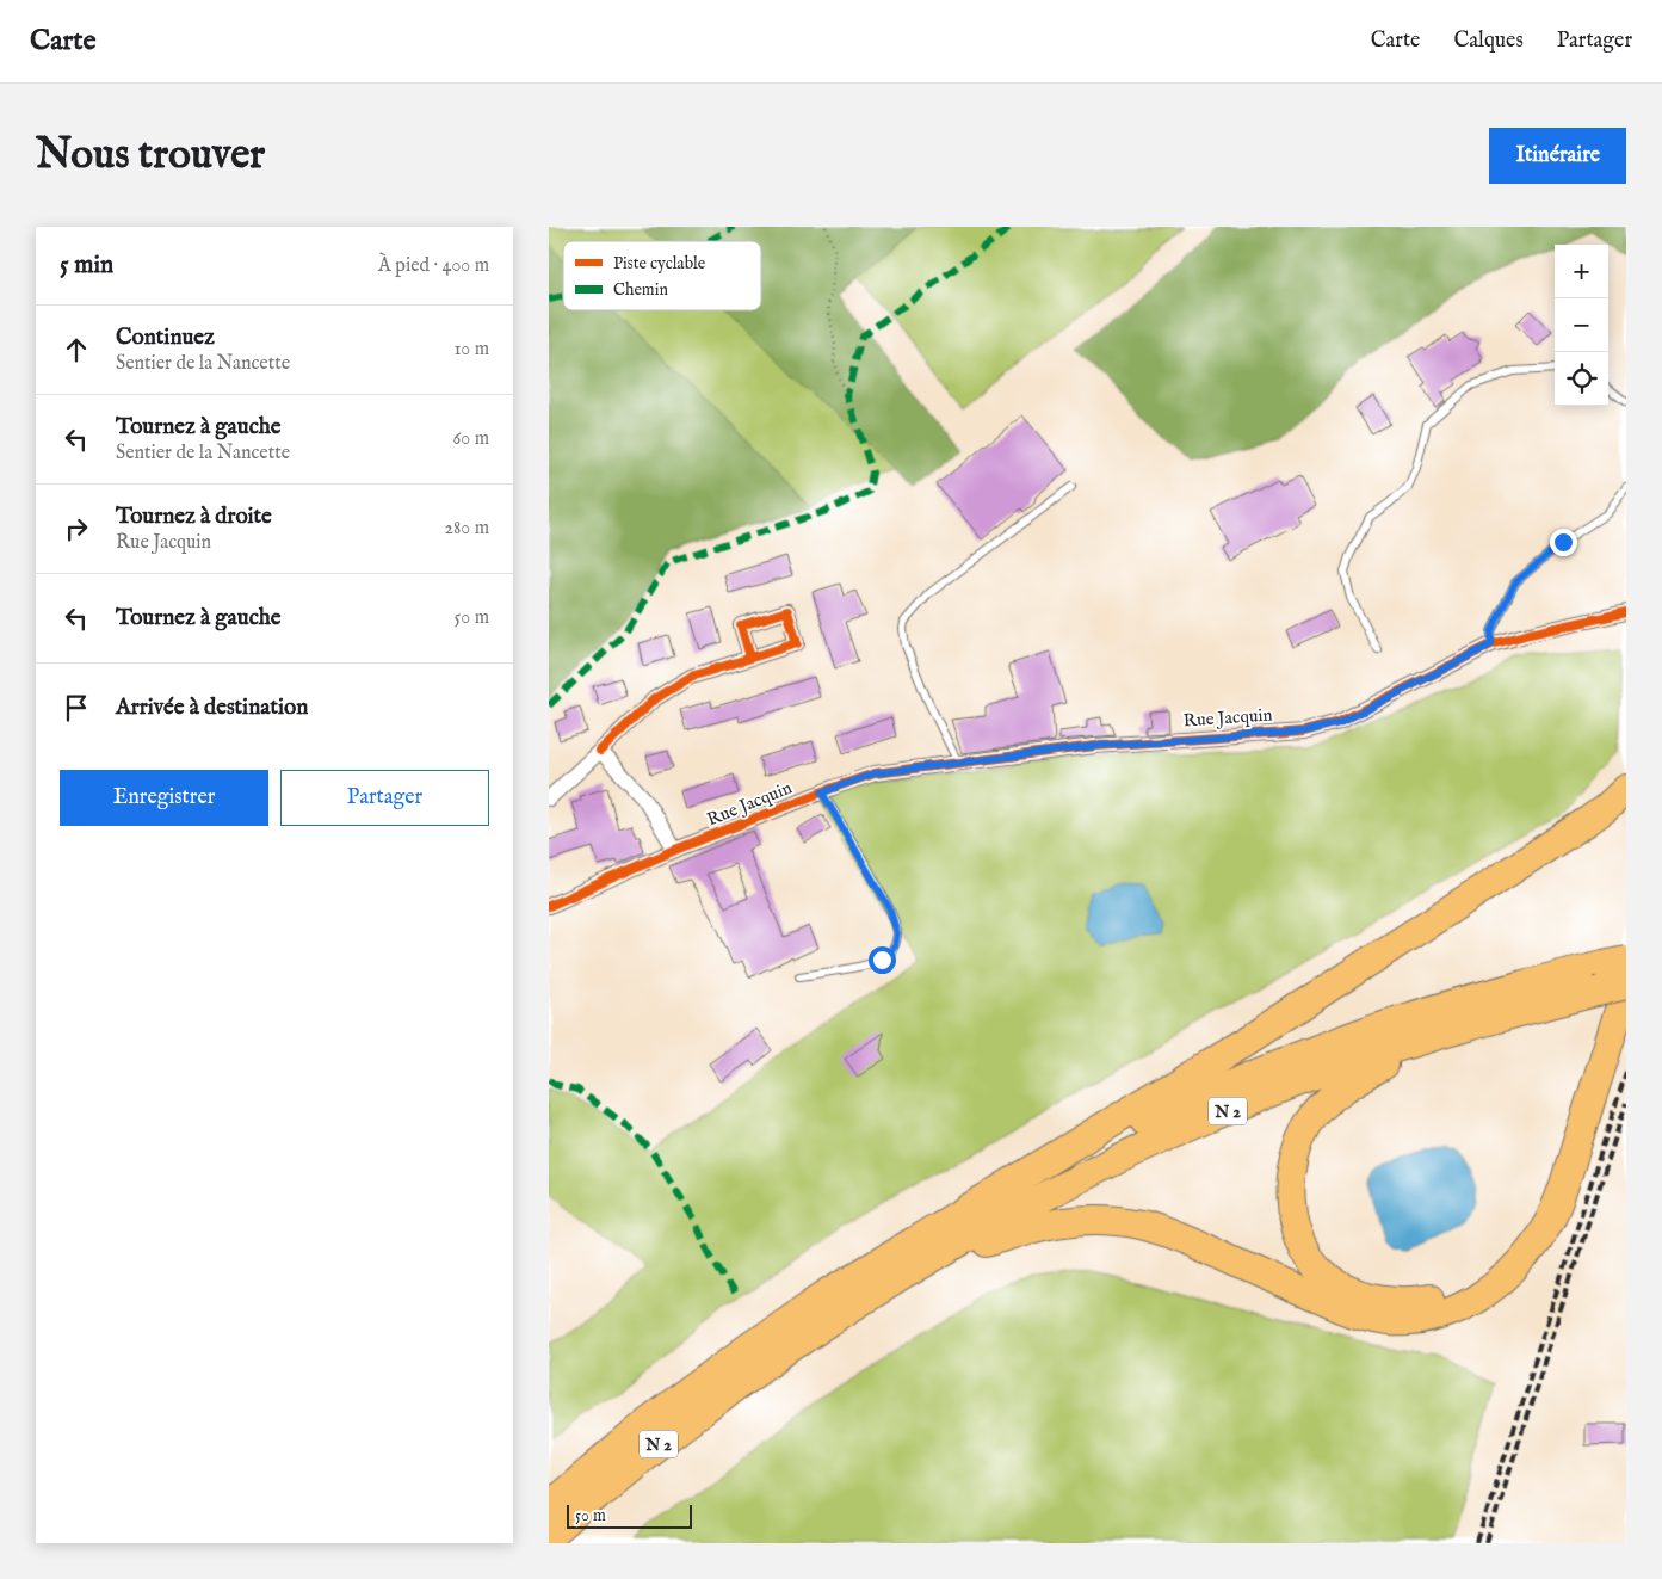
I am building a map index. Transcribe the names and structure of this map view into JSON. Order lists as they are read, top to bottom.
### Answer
{
  "streets": {
    "highway": ["N 2"],
    "street": ["Rue Jacquin"]
  },
  "legend": ["Piste cyclable", "Chemin"],
  "scale_bar": "50 m",
  "page": {
    "header": "Carte",
    "nav": ["Carte", "Calques", "Partager"],
    "buttons": [
      "Itinéraire",
      ["Enregistrer", "Partager"]
    ],
    "title": "Nous trouver",
    "heading": ["5 min", "À pied · 400 m"],
    "map_buttons": ["+", "−"],
    "list": [
      ["Continuez", "Sentier de la Nancette", "10 m"],
      ["Tournez à gauche", "Sentier de la Nancette", "60 m"],
      ["Tournez à droite", "Rue Jacquin", "280 m"],
      ["Tournez à gauche", "50 m"],
      "Arrivée à destination"
    ],
    "scale": "50 m"
  }
}
